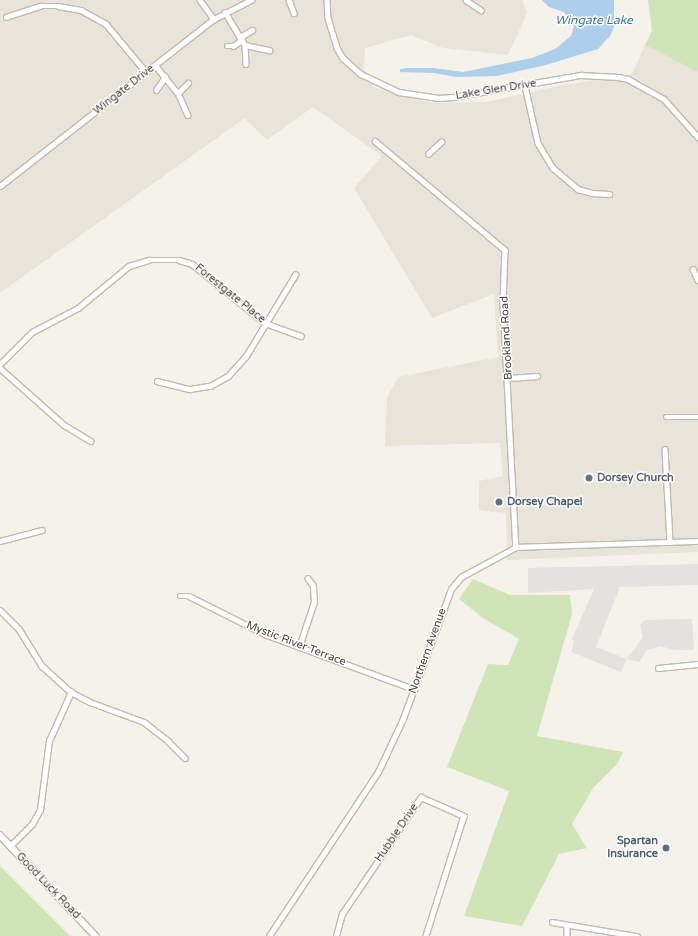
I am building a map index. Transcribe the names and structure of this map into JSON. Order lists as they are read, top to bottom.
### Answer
{
  "streets": {
    "street": [
      "Wingate Drive",
      "Lake Glen Drive",
      "Forestgate Place",
      "Brookland Road",
      "Mystic River Terrace",
      "Northern Avenue",
      "Hubble Drive",
      "Good Luck Road"
    ]
  },
  "crossings": [
    ["Brookland Road", "Northern Avenue"],
    ["Mystic River Terrace", "Northern Avenue"]
  ],
  "water": ["Wingate Lake"],
  "places": ["Dorsey Church", "Dorsey Chapel", "Spartan Insurance"]
}
